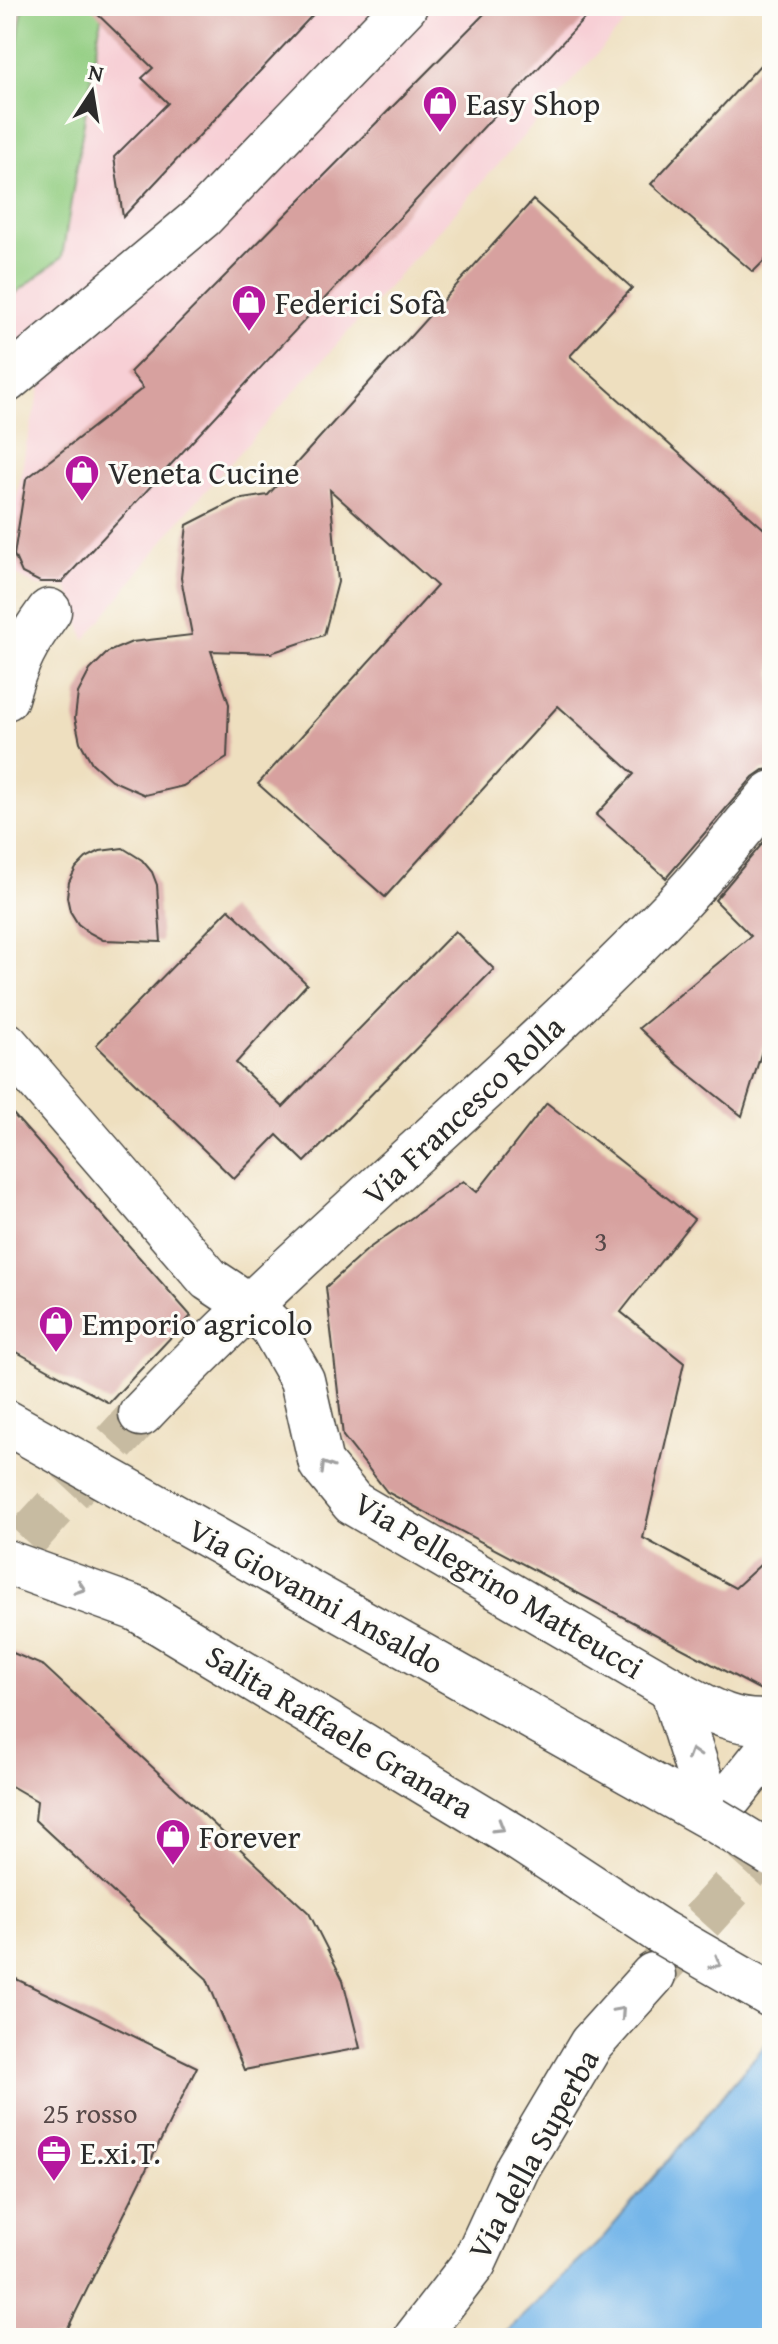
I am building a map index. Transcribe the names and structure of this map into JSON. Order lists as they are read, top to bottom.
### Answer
{
  "streets": {
    "street": [
      "Via Francesco Rolla",
      "Via Pellegrino Matteucci",
      "Via Giovanni Ansaldo",
      "Salita Raffaele Granara",
      "Via della Superba"
    ]
  },
  "crossings": [
    ["Via Francesco Rolla", "Via Pellegrino Matteucci"],
    ["Via Pellegrino Matteucci", "Via Giovanni Ansaldo"]
  ],
  "one_way": ["Via Pellegrino Matteucci", "Salita Raffaele Granara", "Via della Superba"],
  "places": {
    "shop": [
      "Easy Shop",
      "Federici Sofà",
      "Veneta Cucine",
      "Emporio agricolo",
      "Forever"
    ],
    "office": ["E.xi.T."]
  },
  "house_numbers": ["3", "25 rosso"],
  "north": "top"
}
